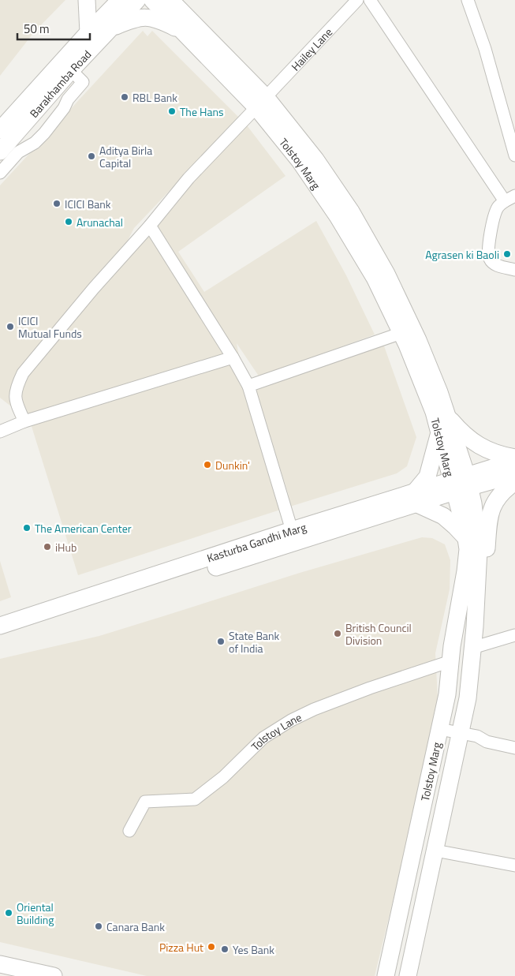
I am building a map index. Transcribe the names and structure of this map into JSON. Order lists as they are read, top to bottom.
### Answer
{
  "streets": {
    "main road": ["Barakhamba Road", "Tolstoy Marg", "Kasturba Gandhi Marg"],
    "street": ["Hailey Lane", "Tolstoy Lane"]
  },
  "crossings": [
    ["Hailey Lane", "Tolstoy Marg"],
    ["Tolstoy Marg", "Kasturba Gandhi Marg"],
    ["Tolstoy Marg", "Tolstoy Lane"]
  ],
  "places": [
    "RBL Bank",
    "The Hans",
    "Aditya Birla Capital",
    "ICICI Bank",
    "Arunachal",
    "Agrasen ki Baoli",
    "ICICI Mutual Funds",
    "Dunkin'",
    "The American Center",
    "iHub",
    "British Council Division",
    "State Bank of India",
    "Oriental Building",
    "Canara Bank",
    "Pizza Hut",
    "Yes Bank"
  ],
  "scale_bar": "50 m"
}
